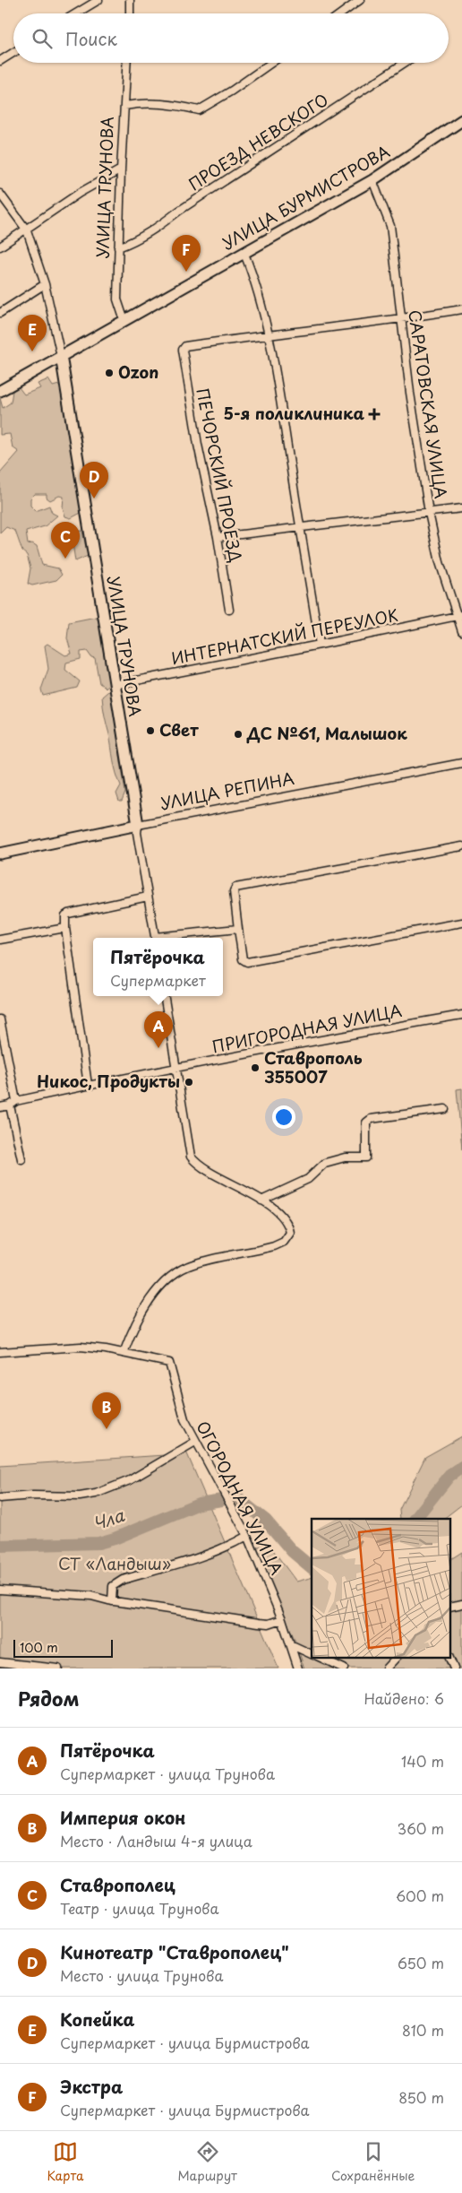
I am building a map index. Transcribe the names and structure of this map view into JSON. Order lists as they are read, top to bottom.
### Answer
{
  "streets": {
    "street": [
      "ПРОЕЗД НЕВСКОГО",
      "УЛИЦА ТРУНОВА",
      "УЛИЦА БУРМИСТРОВА",
      "САРАТОВСКАЯ УЛИЦА",
      "ПЕЧОРСКИЙ ПРОЕЗД",
      "ИНТЕРНАТСКИЙ ПЕРЕУЛОК",
      "УЛИЦА РЕПИНА",
      "ПРИГОРОДНАЯ УЛИЦА",
      "ОГОРОДНАЯ УЛИЦА"
    ]
  },
  "crossings": [
    ["ПРОЕЗД НЕВСКОГО", "УЛИЦА ТРУНОВА"],
    ["УЛИЦА ТРУНОВА", "УЛИЦА БУРМИСТРОВА"],
    ["УЛИЦА ТРУНОВА", "ИНТЕРНАТСКИЙ ПЕРЕУЛОК"],
    ["УЛИЦА ТРУНОВА", "УЛИЦА РЕПИНА"],
    ["УЛИЦА БУРМИСТРОВА", "САРАТОВСКАЯ УЛИЦА"],
    ["САРАТОВСКАЯ УЛИЦА", "ИНТЕРНАТСКИЙ ПЕРЕУЛОК"]
  ],
  "water": ["Чла"],
  "parks": ["СТ «Ландыш»"],
  "places": {
    "other": [
      "Ozon",
      "Свет",
      "ДС №61, Малышок",
      "Ставрополь 355007",
      "Никос, Продукты"
    ],
    "health": ["5-я поликлиника"]
  },
  "scale_bar": "100 m",
  "page": {
    "search": "Поиск",
    "pins": [
      "F",
      "E",
      "D",
      "C",
      "A",
      "B"
    ],
    "popup": ["Пятёрочка", "Супермаркет"],
    "scale": "100 m",
    "heading": ["Рядом", "Найдено: 6"],
    "list": [
      {
        "mark": "A",
        "name": "Пятёрочка",
        "note": "Супермаркет · улица Трунова",
        "value": "140 m"
      },
      {
        "mark": "B",
        "name": "Империя окон",
        "note": "Место · Ландыш 4-я улица",
        "value": "360 m"
      },
      {
        "mark": "C",
        "name": "Ставрополец",
        "note": "Театр · улица Трунова",
        "value": "600 m"
      },
      {
        "mark": "D",
        "name": "Кинотеатр \"Ставрополец\"",
        "note": "Место · улица Трунова",
        "value": "650 m"
      },
      {
        "mark": "E",
        "name": "Копейка",
        "note": "Супермаркет · улица Бурмистрова",
        "value": "810 m"
      },
      {
        "mark": "F",
        "name": "Экстра",
        "note": "Супермаркет · улица Бурмистрова",
        "value": "850 m"
      }
    ],
    "nav": ["Карта", "Маршрут", "Сохранённые"]
  }
}
